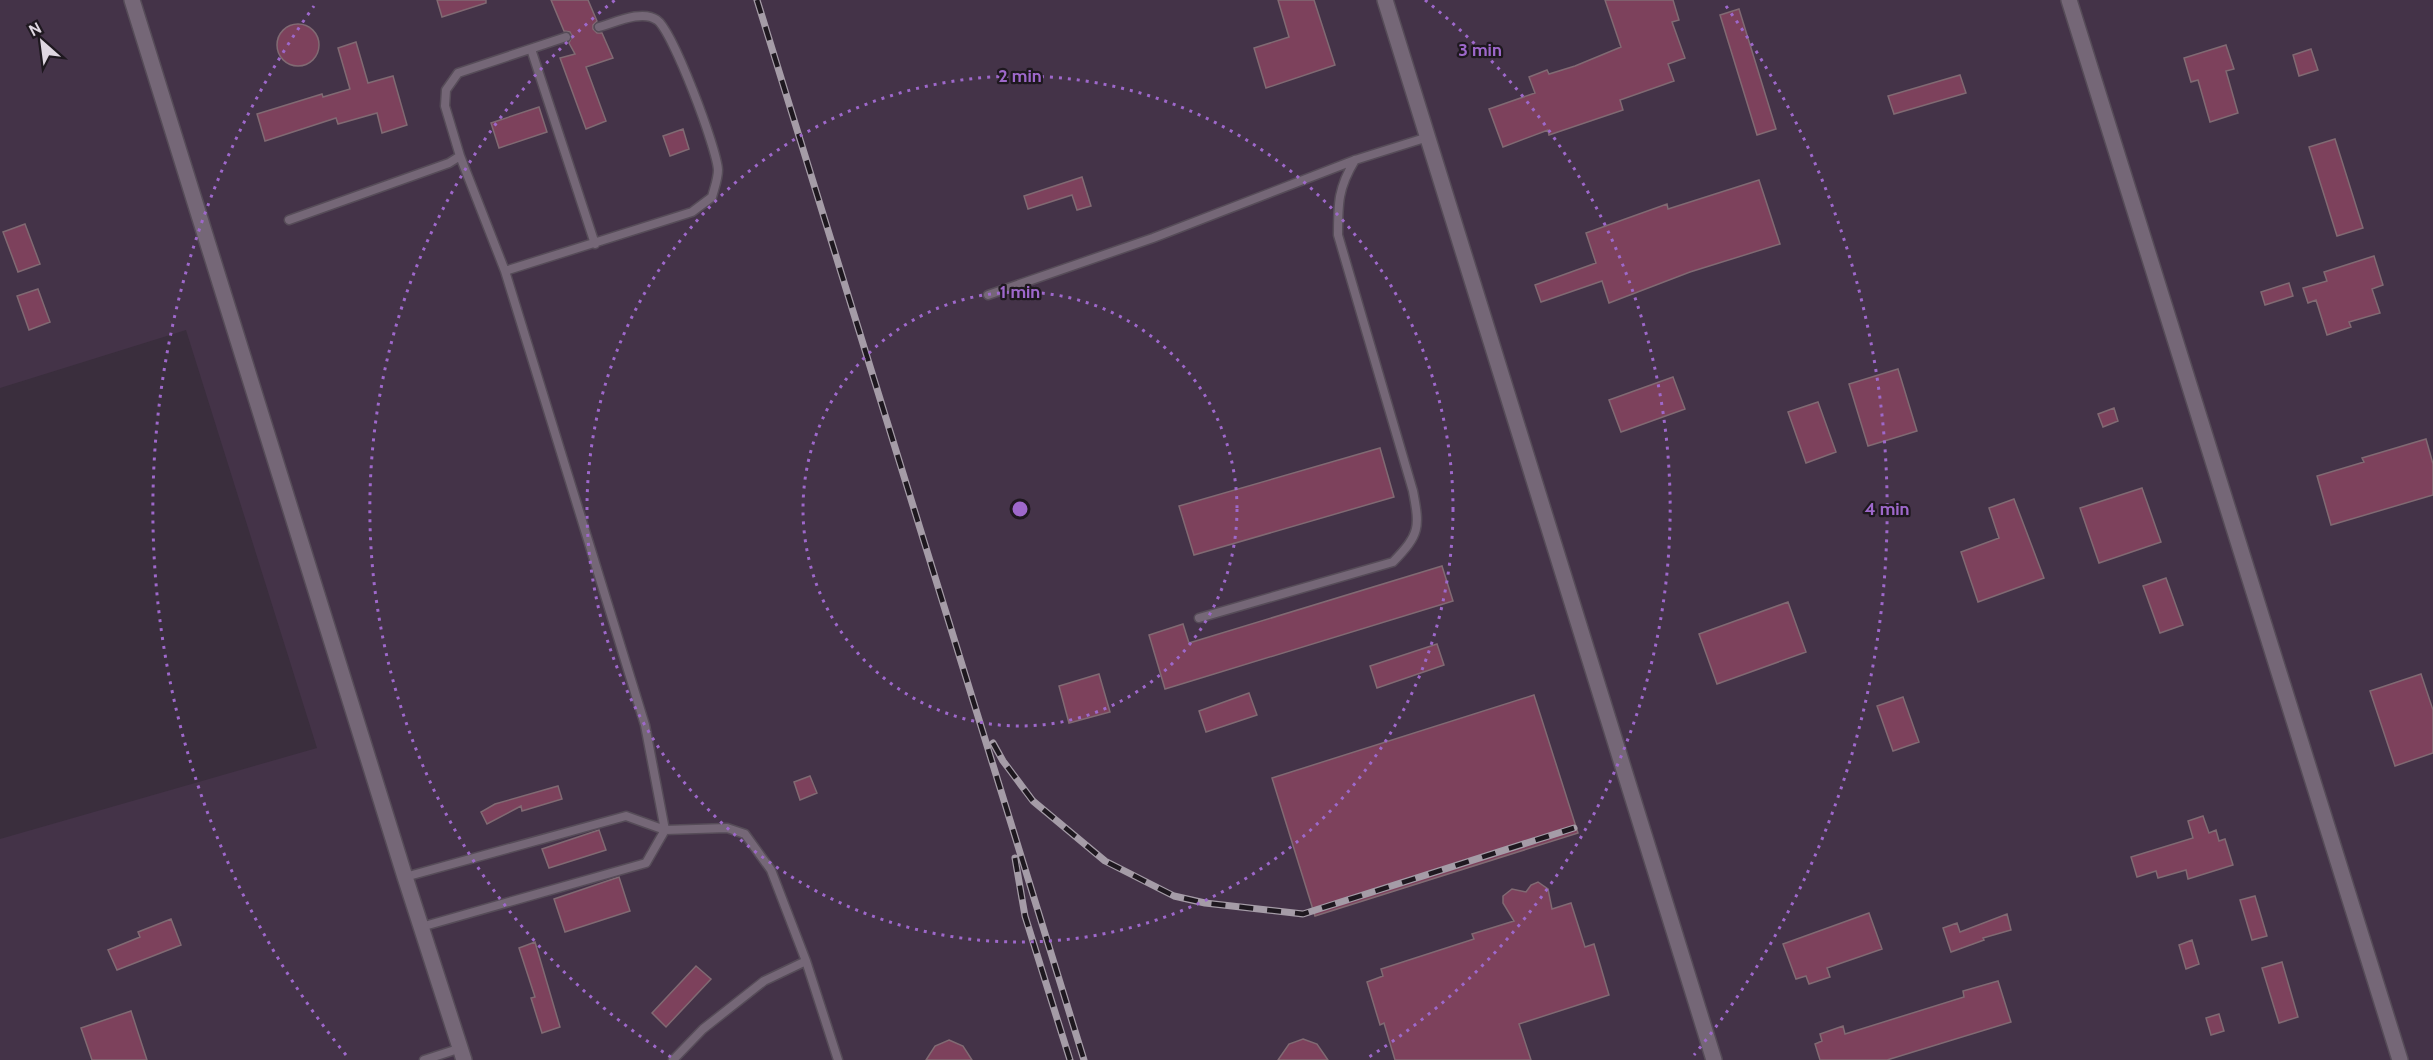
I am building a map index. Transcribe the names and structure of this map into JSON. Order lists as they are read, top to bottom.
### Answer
{
  "north": "top left",
  "rings": [
    "3 min",
    "2 min",
    "1 min",
    "4 min"
  ]
}
